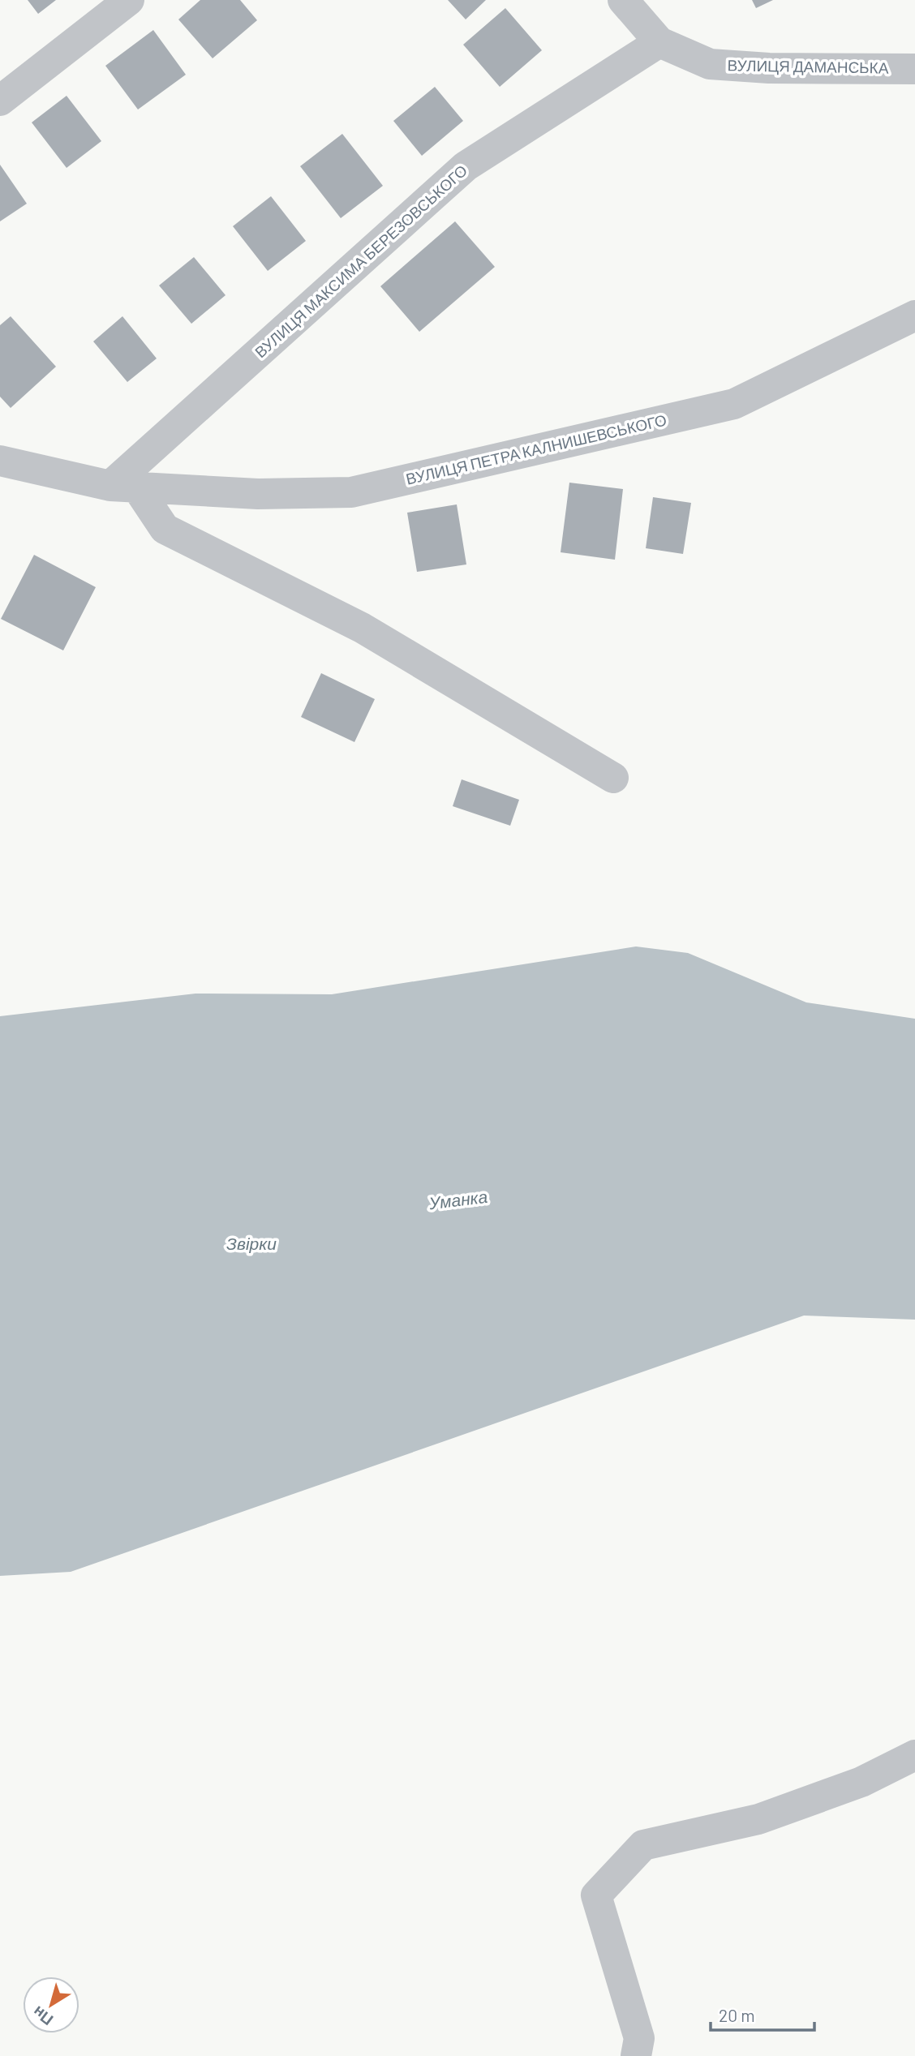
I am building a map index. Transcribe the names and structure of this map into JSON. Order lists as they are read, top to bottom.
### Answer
{
  "streets": {
    "street": ["ВУЛИЦЯ ДАМАНСЬКА", "ВУЛИЦЯ МАКСИМА БЕРЕЗОВСЬКОГО", "ВУЛИЦЯ ПЕТРА КАЛНИШЕВСЬКОГО"]
  },
  "crossings": [
    ["ВУЛИЦЯ ДАМАНСЬКА", "ВУЛИЦЯ МАКСИМА БЕРЕЗОВСЬКОГО"],
    ["ВУЛИЦЯ МАКСИМА БЕРЕЗОВСЬКОГО", "ВУЛИЦЯ ПЕТРА КАЛНИШЕВСЬКОГО"]
  ],
  "water": ["Уманка", "Звірки"],
  "scale_bar": "20 m",
  "north": "bottom left"
}
